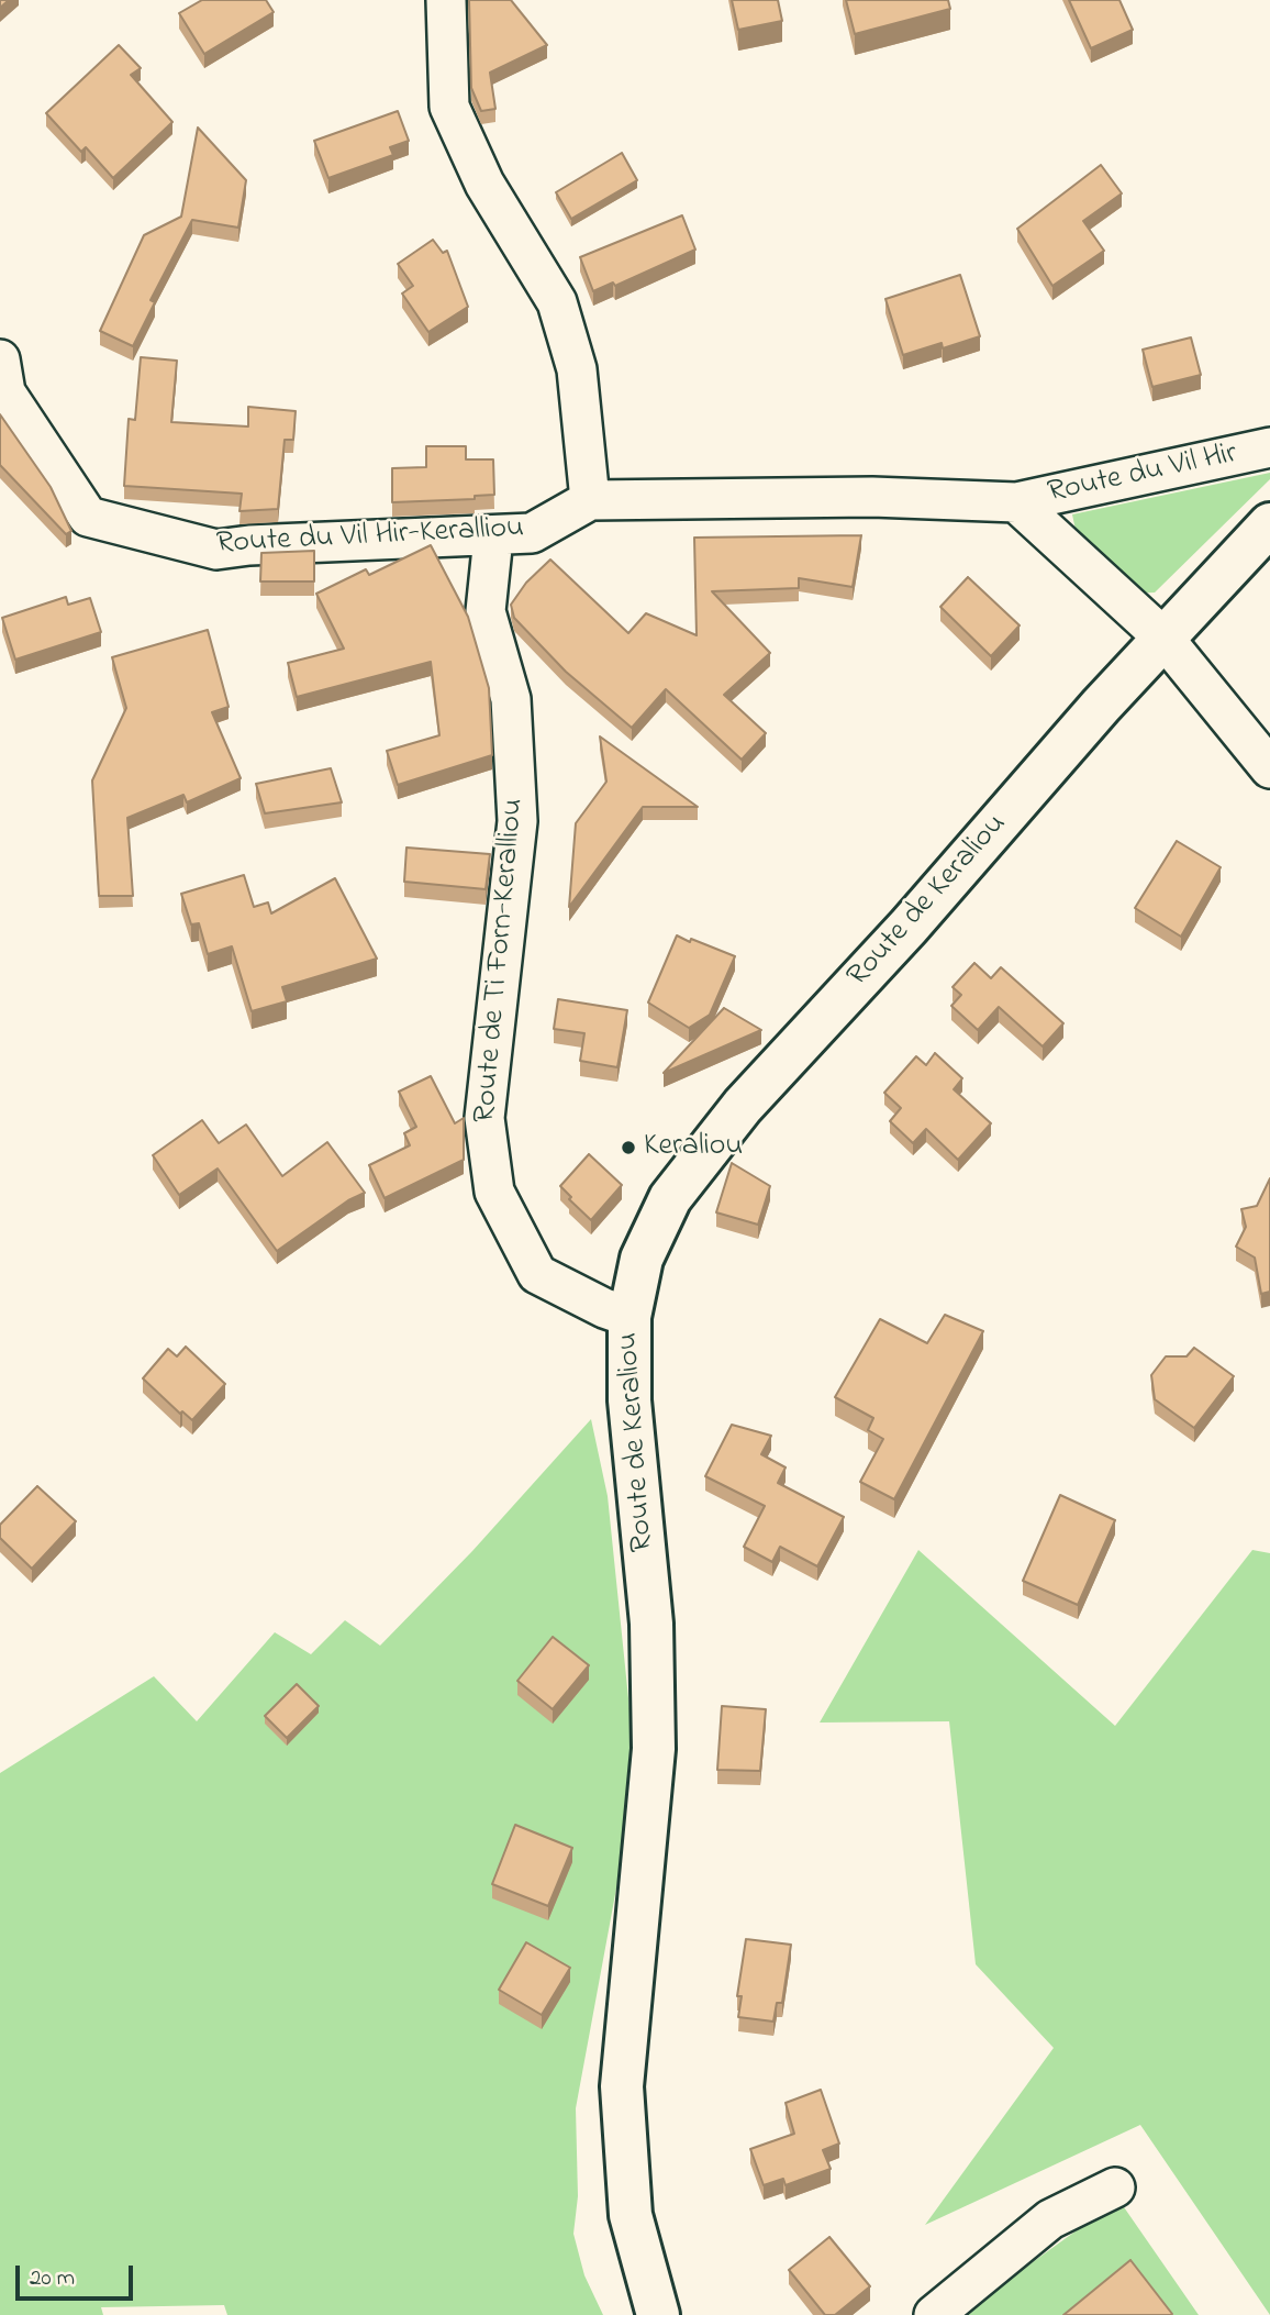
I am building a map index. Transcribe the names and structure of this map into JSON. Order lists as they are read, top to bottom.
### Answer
{
  "streets": {
    "street": [
      "Route du Vil Hir",
      "Route du Vil Hir-Keralliou",
      "Route de Keraliou",
      "Route de Ti Forn-Keralliou"
    ]
  },
  "crossings": [
    ["Route du Vil Hir", "Route du Vil Hir-Keralliou"],
    ["Route du Vil Hir-Keralliou", "Route de Ti Forn-Keralliou"],
    ["Route de Keraliou", "Route de Ti Forn-Keralliou"]
  ],
  "places": ["Keraliou"],
  "scale_bar": "20 m"
}
